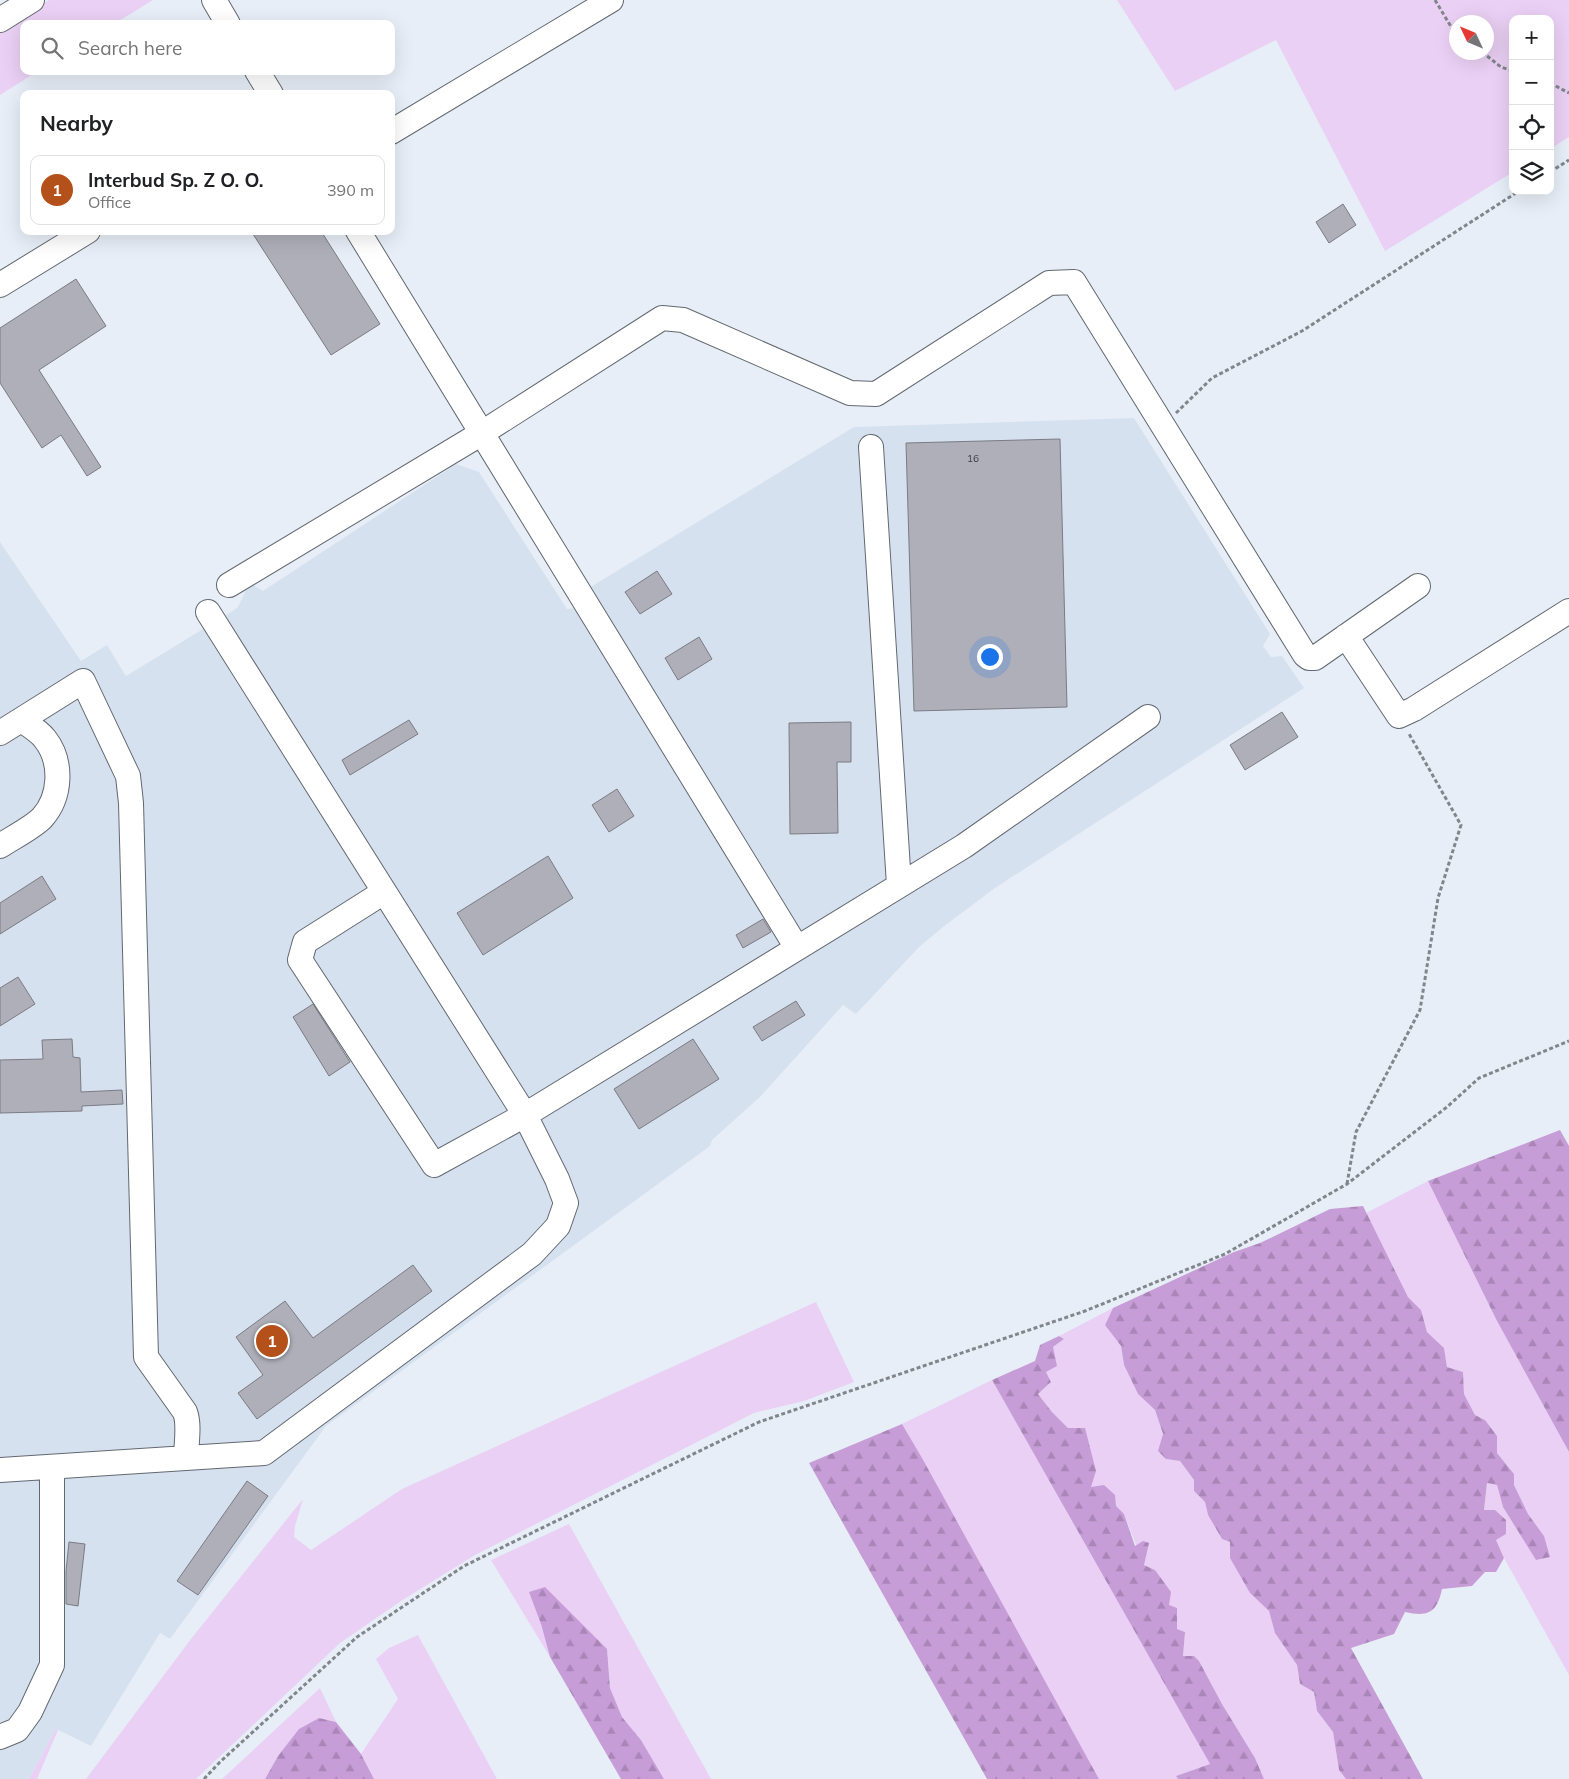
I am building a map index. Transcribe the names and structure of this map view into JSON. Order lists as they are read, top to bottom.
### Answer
{
  "house_numbers": ["16"],
  "north": "top left",
  "page": {
    "map_buttons": ["+", "−"],
    "search": "Search here",
    "heading": "Nearby",
    "list": [
      {
        "mark": "1",
        "name": "Interbud Sp. Z O. O.",
        "note": "Office",
        "value": "390 m"
      }
    ],
    "pins": "1"
  }
}
